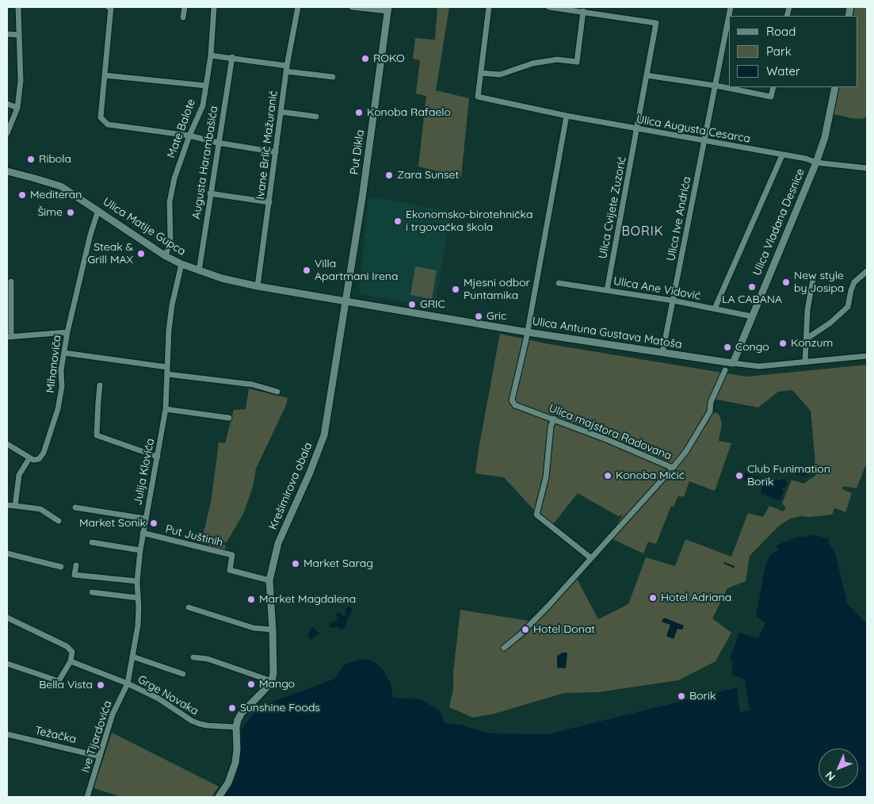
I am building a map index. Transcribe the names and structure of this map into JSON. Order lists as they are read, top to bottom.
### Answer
{
  "streets": {
    "street": [
      "Mate Balote",
      "Ulica Augusta Cesarca",
      "Ivane Brlić Mažuranić",
      "Put Dikla",
      "Augusta Harambašića",
      "Ulica Cvijete Zuzorić",
      "Ulica Ive Andrića",
      "Ulica Vladana Desnice",
      "Ulica Matije Gupca",
      "Ulica Ane Vidović",
      "Ulica Antuna Gustava Matoša",
      "Mihanoviča",
      "Ulica majstora Radovana",
      "Julija Klovića",
      "Krešimirova obala",
      "Put Juštinih",
      "Grge Novaka",
      "Težačka",
      "Ive Tijardovića"
    ]
  },
  "crossings": [
    ["Mate Balote", "Ulica Matije Gupca"],
    ["Ulica Augusta Cesarca", "Ulica Cvijete Zuzorić"],
    ["Ulica Augusta Cesarca", "Ulica Ive Andrića"],
    ["Ulica Augusta Cesarca", "Ulica Vladana Desnice"],
    ["Ulica Augusta Cesarca", "Ulica majstora Radovana"],
    ["Ivane Brlić Mažuranić", "Ulica Matije Gupca"],
    ["Put Dikla", "Ulica Matije Gupca"],
    ["Put Dikla", "Ulica Antuna Gustava Matoša"],
    ["Put Dikla", "Krešimirova obala"],
    ["Augusta Harambašića", "Ulica Matije Gupca"],
    ["Ulica Cvijete Zuzorić", "Ulica Ane Vidović"],
    ["Ulica Ive Andrića", "Ulica Ane Vidović"],
    ["Ulica Ive Andrića", "Ulica Antuna Gustava Matoša"],
    ["Ulica Vladana Desnice", "Ulica Ane Vidović"],
    ["Ulica Vladana Desnice", "Ulica Antuna Gustava Matoša"],
    ["Ulica Matije Gupca", "Ulica Antuna Gustava Matoša"],
    ["Ulica Matije Gupca", "Mihanoviča"],
    ["Ulica Matije Gupca", "Julija Klovića"],
    ["Ulica Matije Gupca", "Krešimirova obala"],
    ["Ulica Antuna Gustava Matoša", "Ulica majstora Radovana"],
    ["Ulica Antuna Gustava Matoša", "Krešimirova obala"],
    ["Julija Klovića", "Put Juštinih"],
    ["Julija Klovića", "Grge Novaka"],
    ["Julija Klovića", "Ive Tijardovića"],
    ["Krešimirova obala", "Put Juštinih"],
    ["Grge Novaka", "Ive Tijardovića"],
    ["Težačka", "Ive Tijardovića"]
  ],
  "districts": ["BORIK"],
  "places": [
    "ROKO",
    "Konoba Rafaelo",
    "Ribola",
    "Zara Sunset",
    "Mediteran",
    "Šime",
    "Ekonomsko-birotehnička i trgovačka škola",
    "Steak & Grill MAX",
    "Villa Apartmani Irena",
    "New style by Josipa",
    "LA CABANA",
    "Mjesni odbor Puntamika",
    "GRIC",
    "Gric",
    "Konzum",
    "Congo",
    "Konoba Mičić",
    "Club Funimation Borik",
    "Market Sonik",
    "Market Sarag",
    "Hotel Adriana",
    "Market Magdalena",
    "Hotel Donat",
    "Mango",
    "Bella Vista",
    "Borik",
    "Sunshine Foods"
  ],
  "legend": ["Road", "Park", "Water"],
  "north": "bottom left"
}
